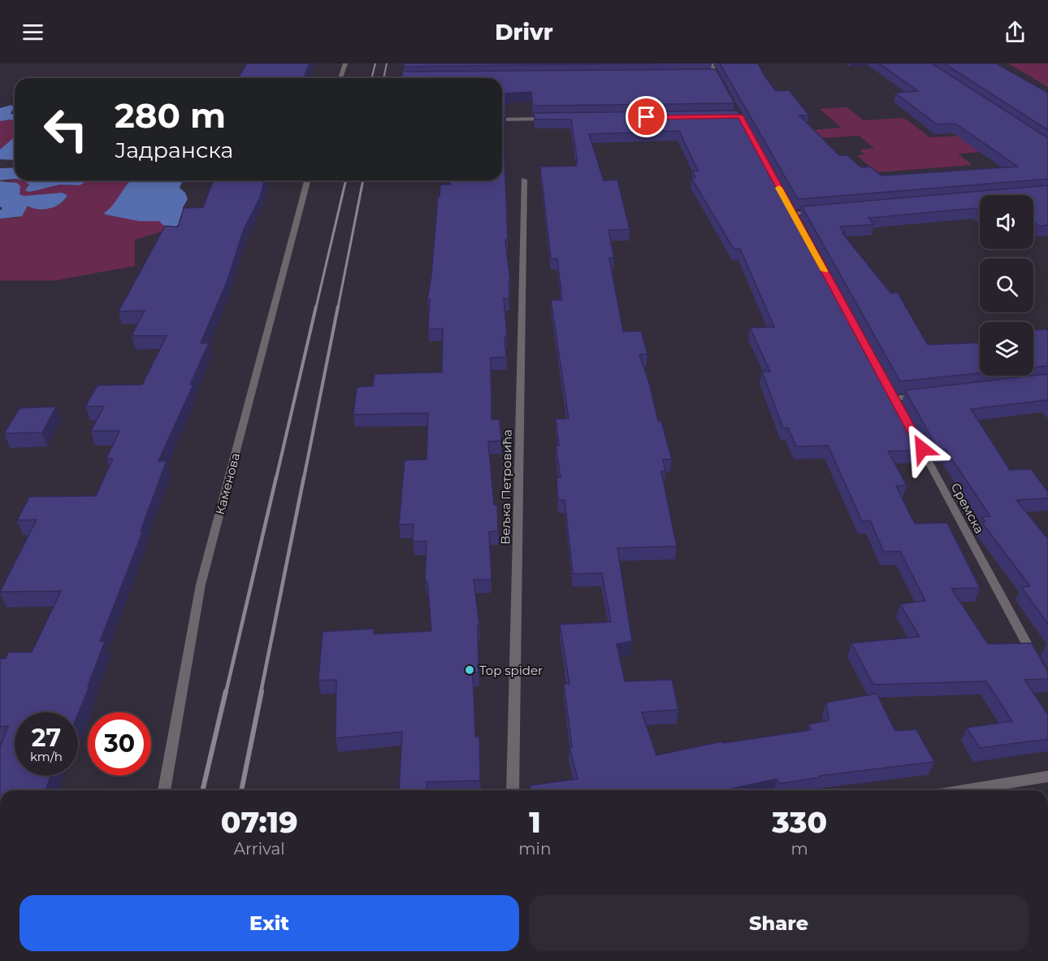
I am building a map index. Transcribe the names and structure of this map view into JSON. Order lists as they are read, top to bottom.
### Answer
{
  "streets": {
    "street": ["Каменова", "Вељка Петровића", "Сремска"]
  },
  "places": ["Top spider"],
  "page": {
    "header": "Drivr",
    "turn": ["280 m", "Јадранска"],
    "speed": "27 km/h",
    "limit": "30",
    "eta": [
      "07:19",
      "Arrival",
      "1",
      "min",
      "330",
      "m"
    ],
    "buttons": ["Exit", "Share"]
  }
}
